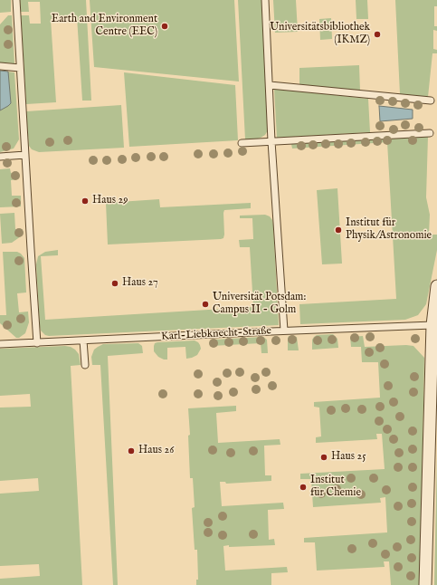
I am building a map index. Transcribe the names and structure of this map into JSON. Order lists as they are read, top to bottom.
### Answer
{
  "streets": {
    "lane": ["Karl-Liebknecht-Straße"]
  },
  "places": [
    "Earth and Environment Centre (EEC)",
    "Universitätsbibliothek (IKMZ)",
    "Haus 29",
    "Institut für Physik/Astronomie",
    "Haus 27",
    "Universität Potsdam: Campus II - Golm",
    "Haus 26",
    "Haus 25",
    "Institut für Chemie"
  ]
}
